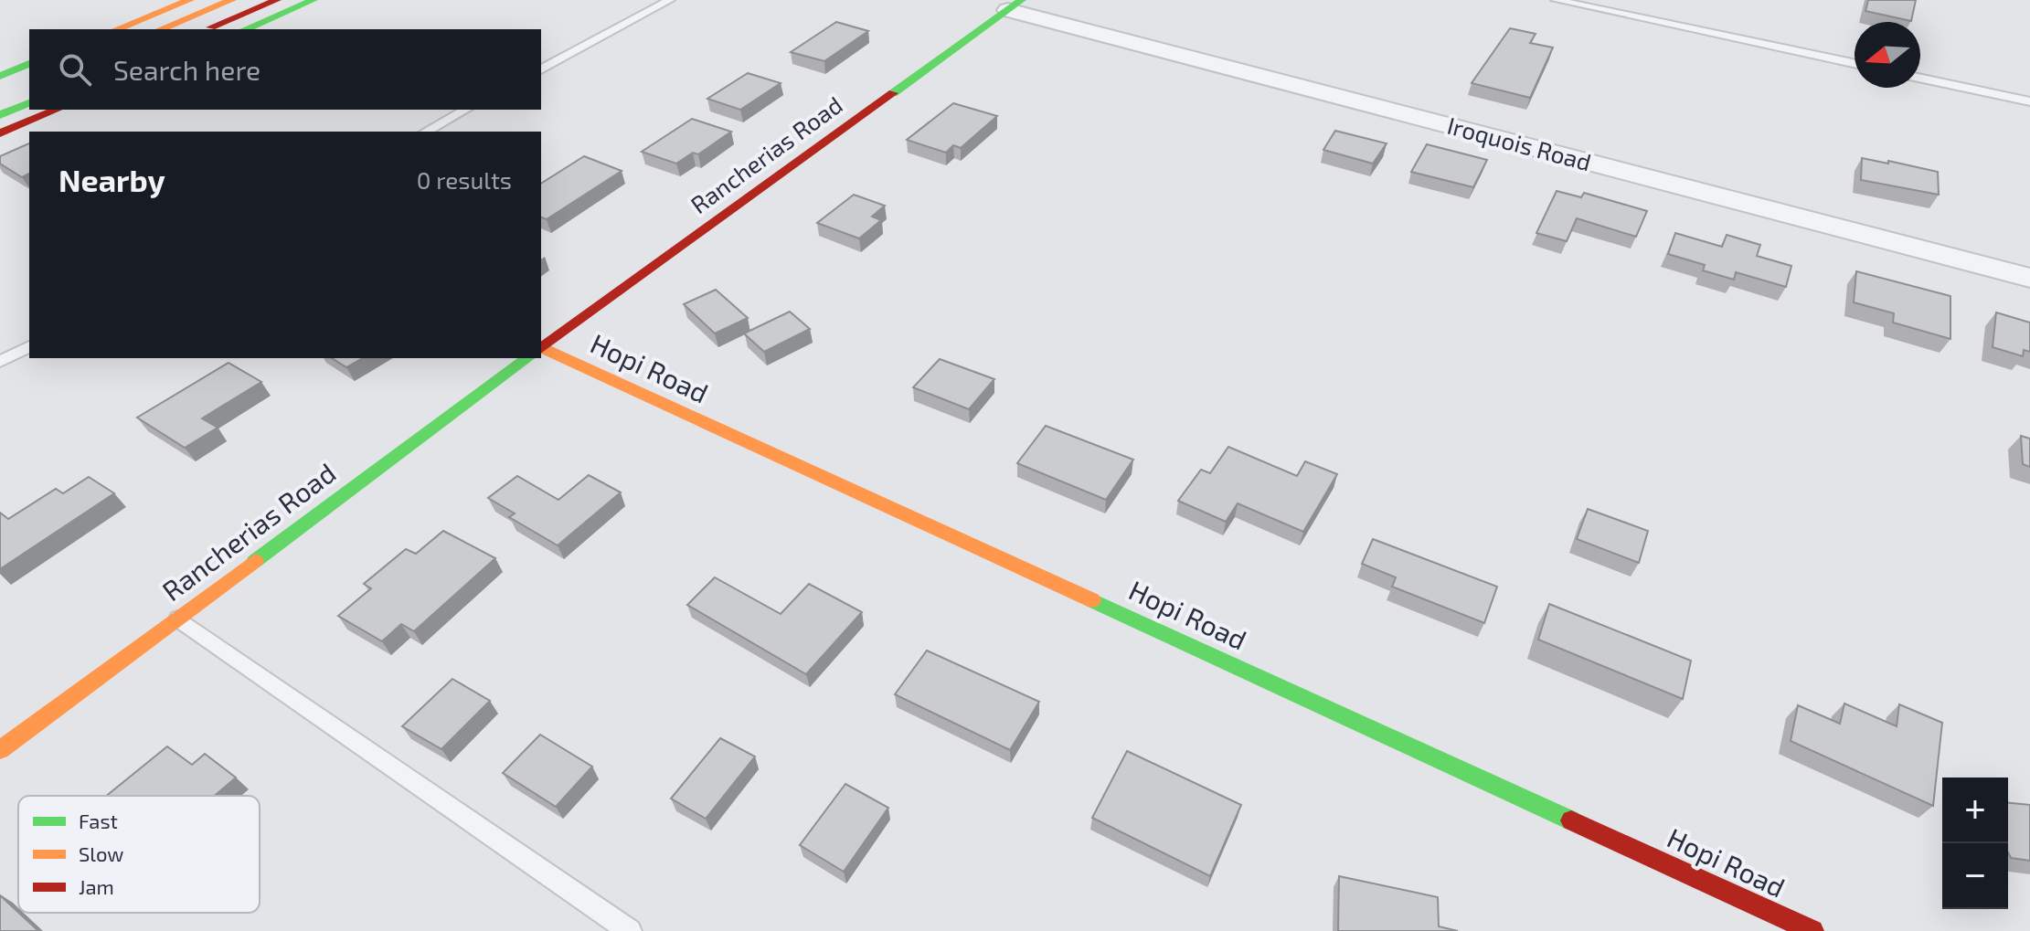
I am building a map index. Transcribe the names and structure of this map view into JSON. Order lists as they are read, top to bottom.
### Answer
{
  "streets": {
    "street": ["Iroquois Road", "Rancherias Road", "Hopi Road"]
  },
  "crossings": [
    ["Iroquois Road", "Rancherias Road"]
  ],
  "legend": ["Fast", "Slow", "Jam"],
  "north": "left",
  "page": {
    "search": "Search here",
    "heading": ["Nearby", "0 results"],
    "map_buttons": ["+", "−"]
  }
}
